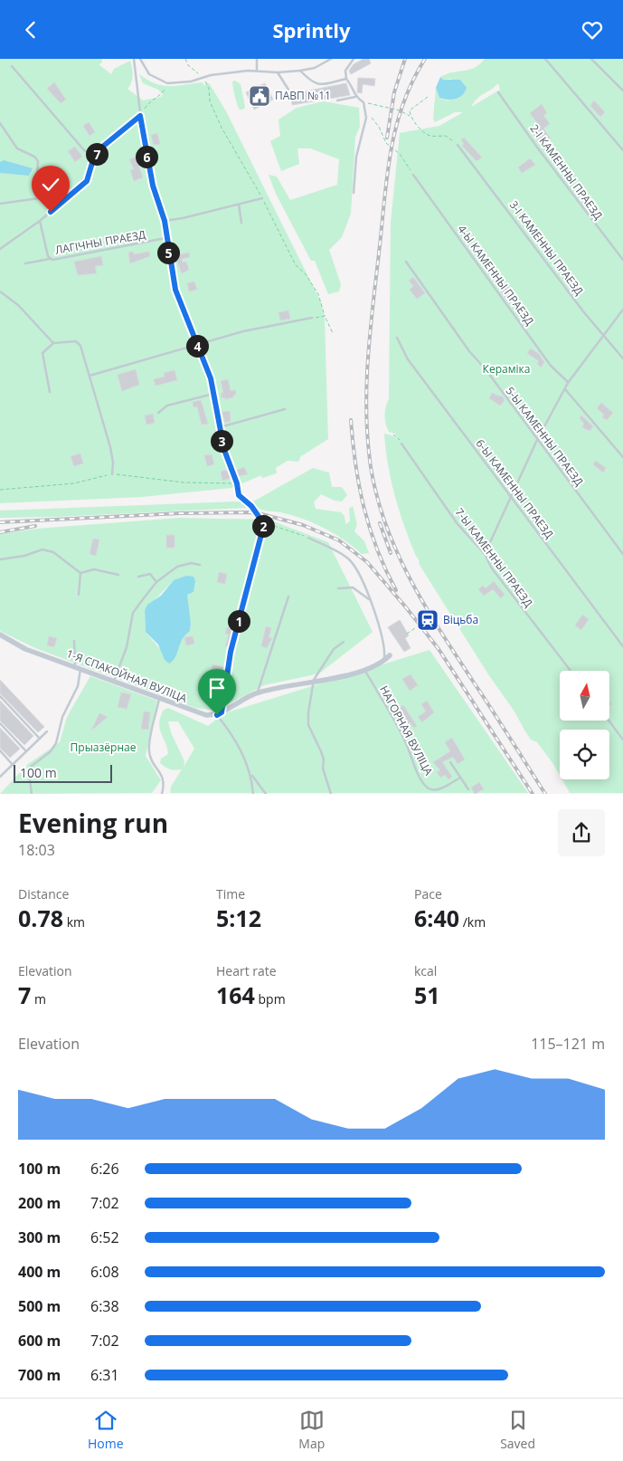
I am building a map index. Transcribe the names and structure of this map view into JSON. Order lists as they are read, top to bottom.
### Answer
{
  "streets": {
    "street": ["1-Я СПАКОЙНАЯ ВУЛІЦА"],
    "lane": [
      "2-І КАМЕННЫ ПРАЕЗД",
      "ЛАГІЧНЫ ПРАЕЗД",
      "3-І КАМЕННЫ ПРАЕЗД",
      "4-Ы КАМЕННЫ ПРАЕЗД",
      "5-Ы КАМЕННЫ ПРАЕЗД",
      "6-Ы КАМЕННЫ ПРАЕЗД",
      "7-Ы КАМЕННЫ ПРАЕЗД",
      "НАГОРНАЯ ВУЛІЦА"
    ]
  },
  "parks": ["Кераміка", "Прыазёрнае"],
  "places": {
    "public building": ["ПАВП №11"],
    "station": ["Віцьба"]
  },
  "scale_bar": "100 m",
  "north": "top",
  "page": {
    "header": "Sprintly",
    "pins": [
      "7",
      "6",
      "5",
      "4",
      "3",
      "2",
      "1"
    ],
    "scale": "100 m",
    "heading": ["Evening run", "18:03"],
    "stats": [
      ["Distance", "0.78 km"],
      ["Time", "5:12"],
      ["Pace", "6:40 /km"],
      ["Elevation", "7 m"],
      ["Heart rate", "164 bpm"],
      ["kcal", "51"]
    ],
    "chart": ["Elevation", "115–121 m"],
    "list": [
      {
        "name": "100 m",
        "note": "6:26"
      },
      {
        "name": "200 m",
        "note": "7:02"
      },
      {
        "name": "300 m",
        "note": "6:52"
      },
      {
        "name": "400 m",
        "note": "6:08"
      },
      {
        "name": "500 m",
        "note": "6:38"
      },
      {
        "name": "600 m",
        "note": "7:02"
      },
      {
        "name": "700 m",
        "note": "6:31"
      }
    ],
    "tabs": ["Home", "Map", "Saved"]
  }
}
